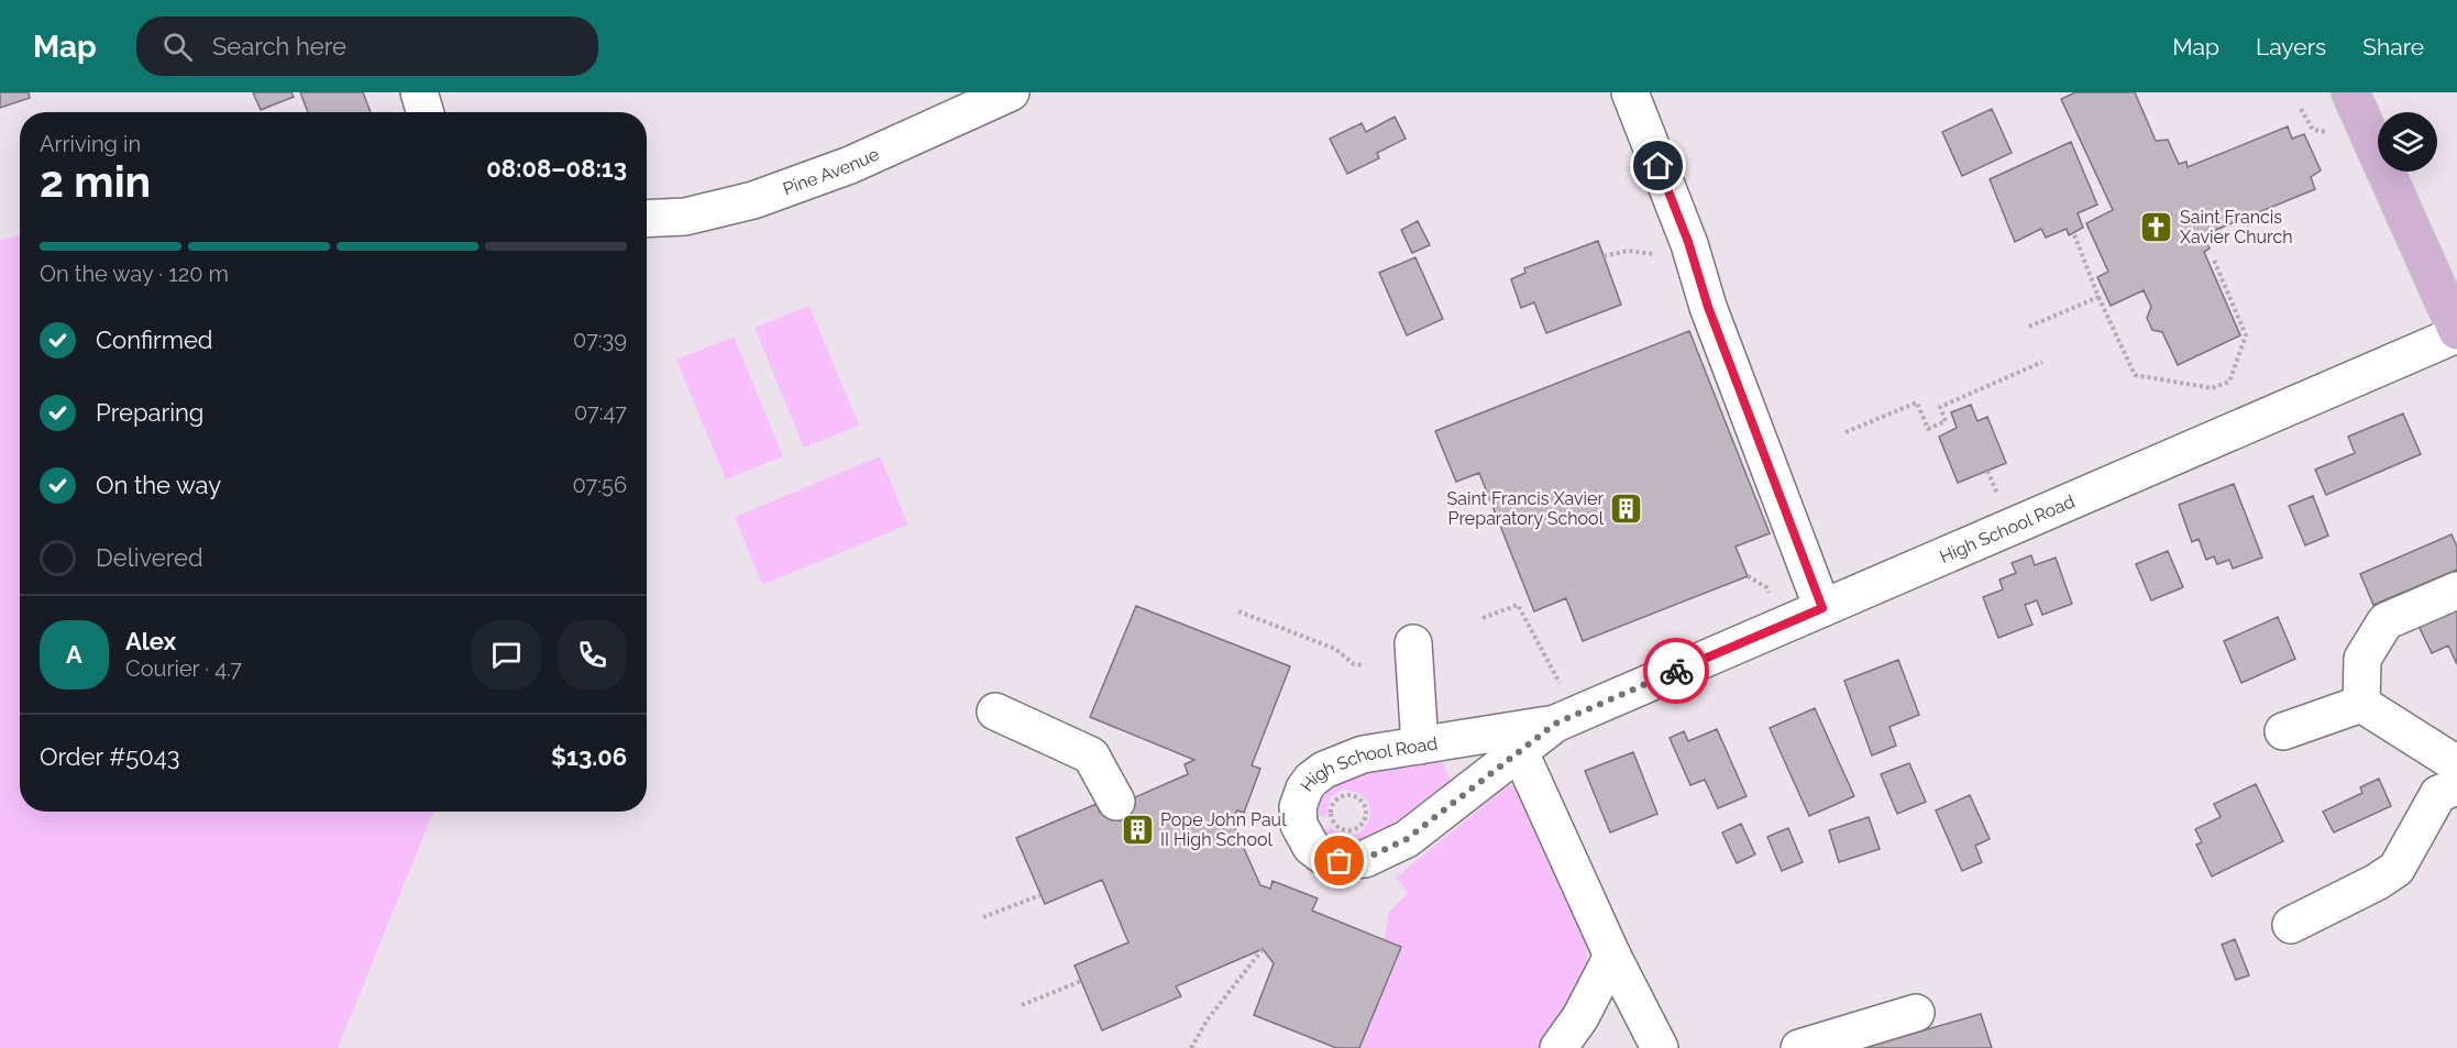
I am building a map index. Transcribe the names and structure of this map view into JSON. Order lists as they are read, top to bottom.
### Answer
{
  "streets": {
    "street": ["Pine Avenue", "High School Road"]
  },
  "places": {
    "church": ["Saint Francis Xavier Church"],
    "building": ["Saint Francis Xavier Preparatory School", "Pope John Paul II High School"]
  },
  "page": {
    "header": "Map",
    "search": "Search here",
    "nav": ["Map", "Layers", "Share"],
    "heading": ["2 min", "Arriving in", "08:08–08:13"],
    "panel": [
      "Alex",
      "Courier · 4.7",
      "Order #5043",
      "$13.06"
    ],
    "bar": "On the way · 120 m",
    "list": [
      ["Confirmed", "07:39"],
      ["Preparing", "07:47"],
      ["On the way", "07:56"],
      "Delivered"
    ],
    "round": "A"
  }
}
